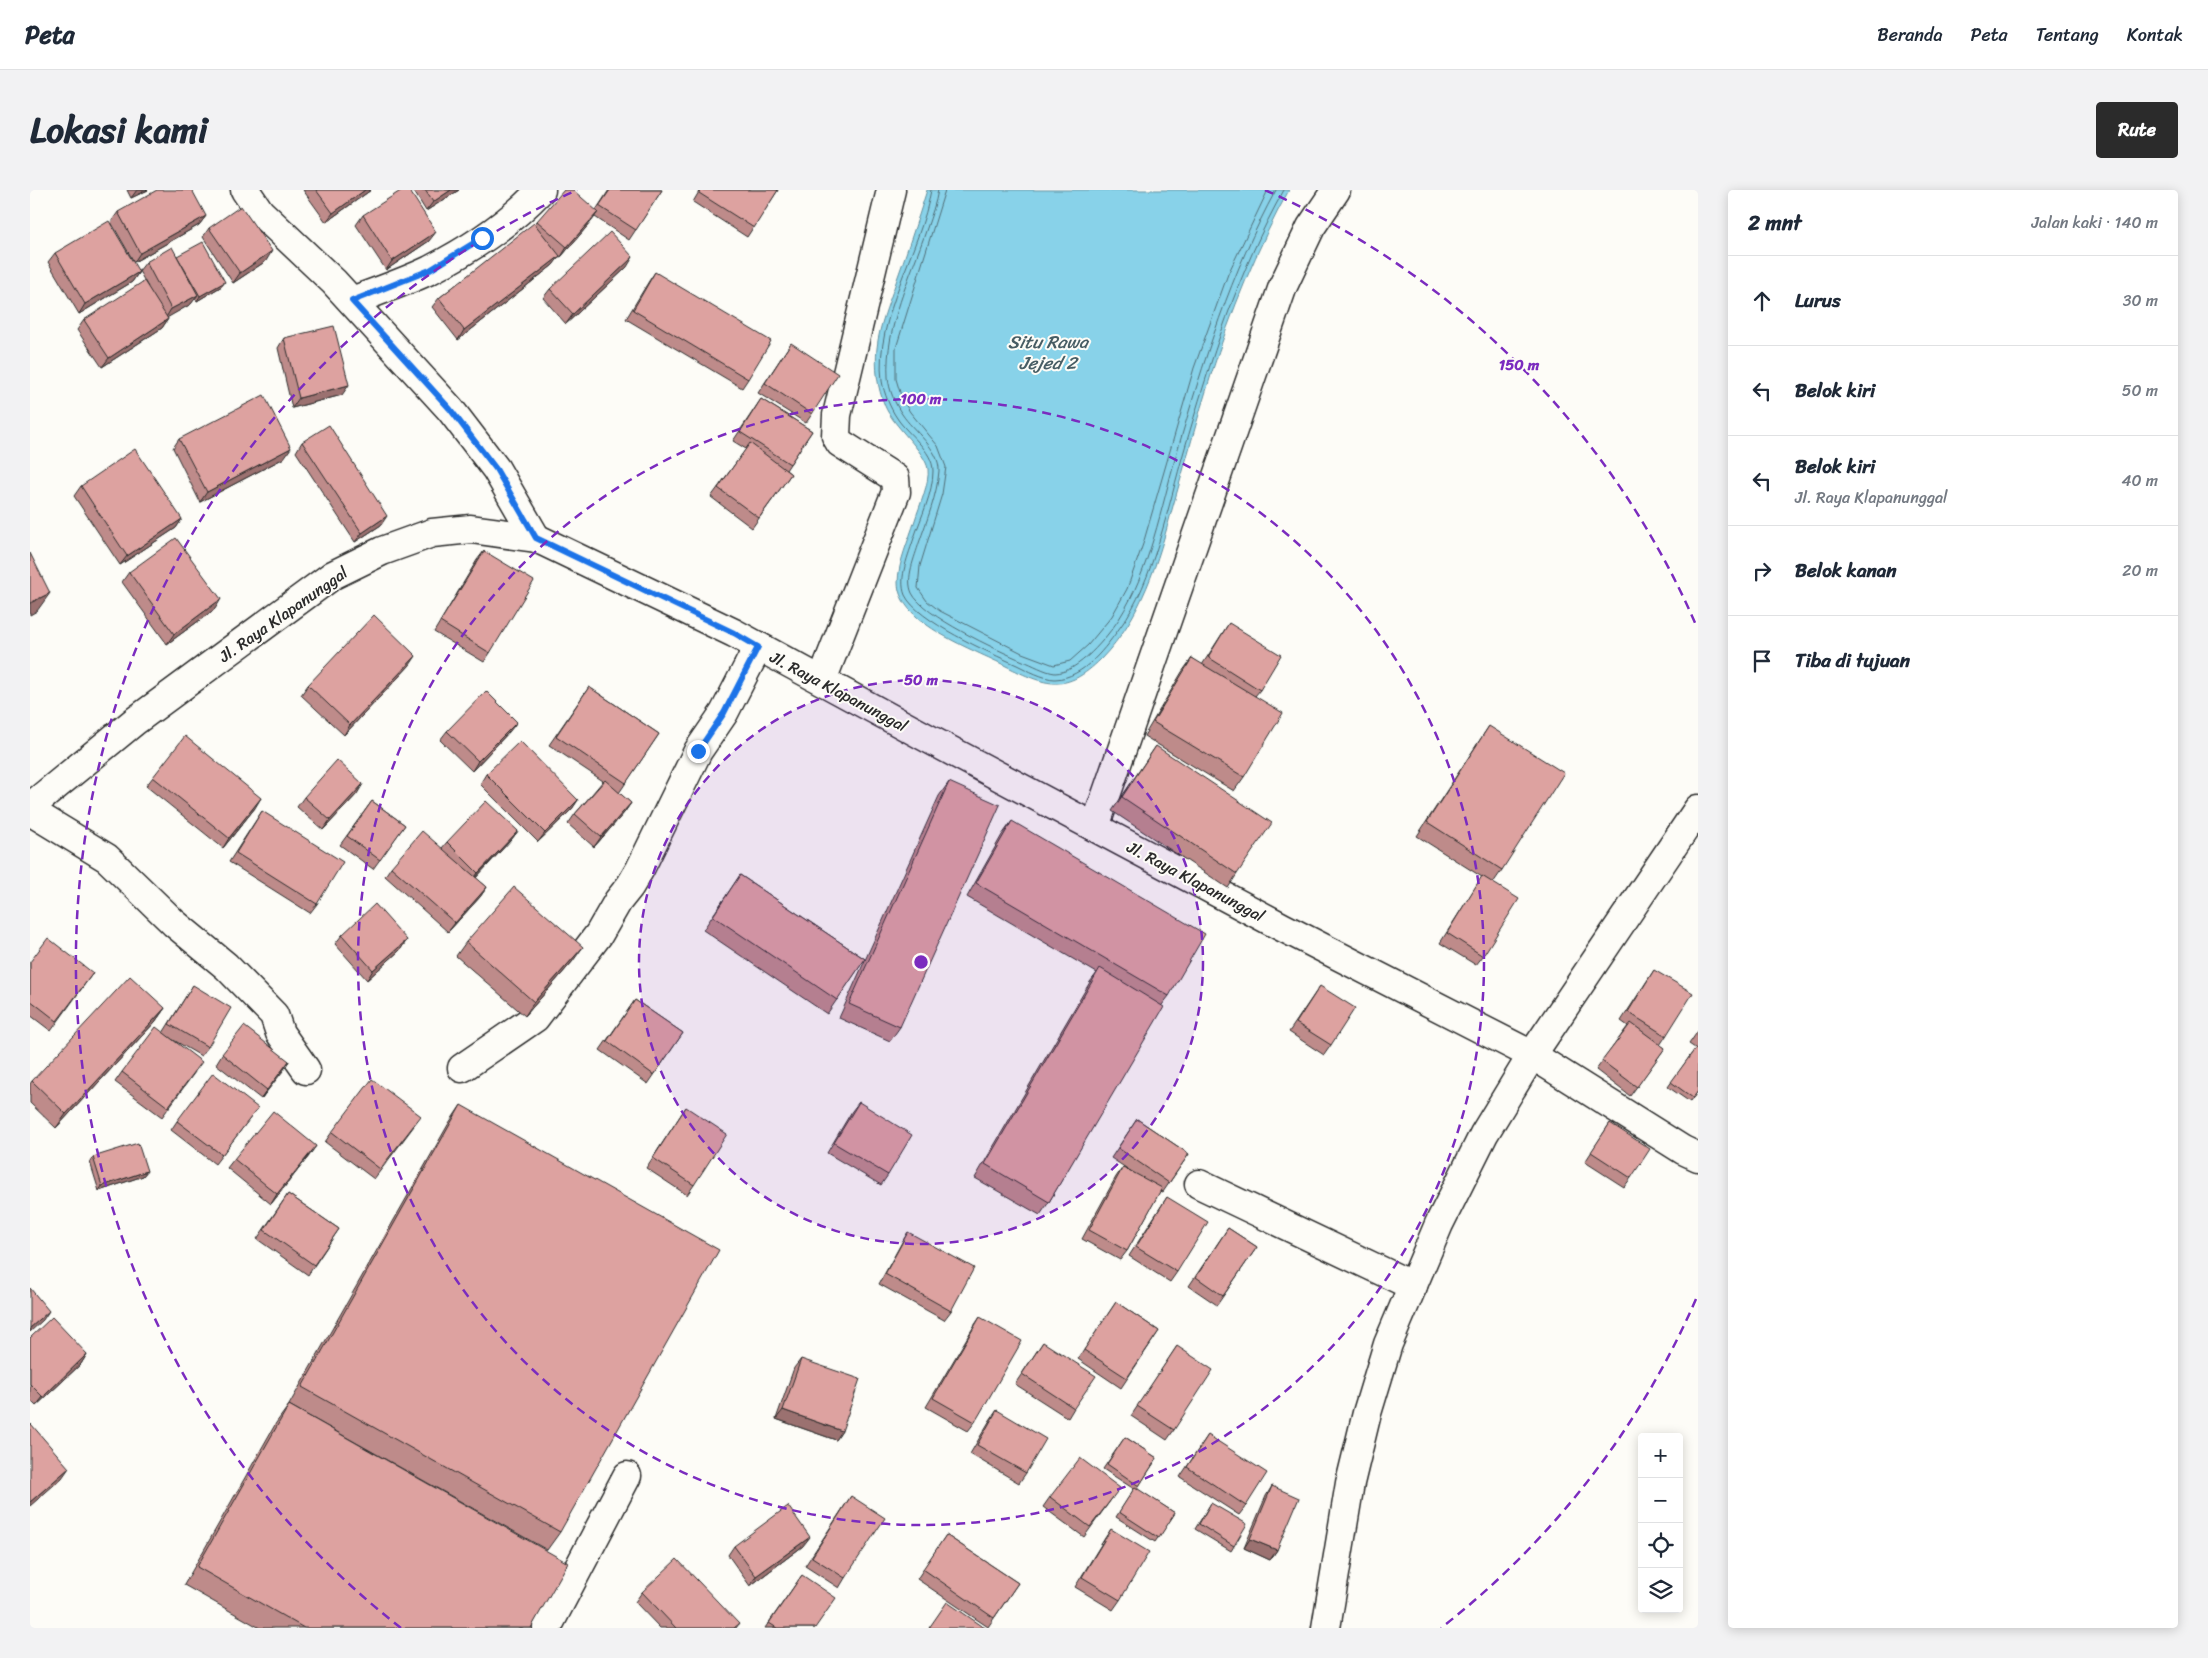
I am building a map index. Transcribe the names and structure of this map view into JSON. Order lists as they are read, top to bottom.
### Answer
{
  "streets": {
    "street": ["Jl. Raya Klapanunggal"]
  },
  "water": ["Situ Rawa Jejed 2"],
  "page": {
    "header": "Peta",
    "nav": [
      "Beranda",
      "Peta",
      "Tentang",
      "Kontak"
    ],
    "title": "Lokasi kami",
    "buttons": "Rute",
    "heading": ["2 mnt", "Jalan kaki · 140 m"],
    "list": [
      ["Lurus", "30 m"],
      ["Belok kiri", "50 m"],
      ["Belok kiri", "Jl. Raya Klapanunggal", "40 m"],
      ["Belok kanan", "20 m"],
      "Tiba di tujuan"
    ],
    "map_buttons": ["+", "−"]
  },
  "rings": ["150 m", "100 m", "50 m"]
}
